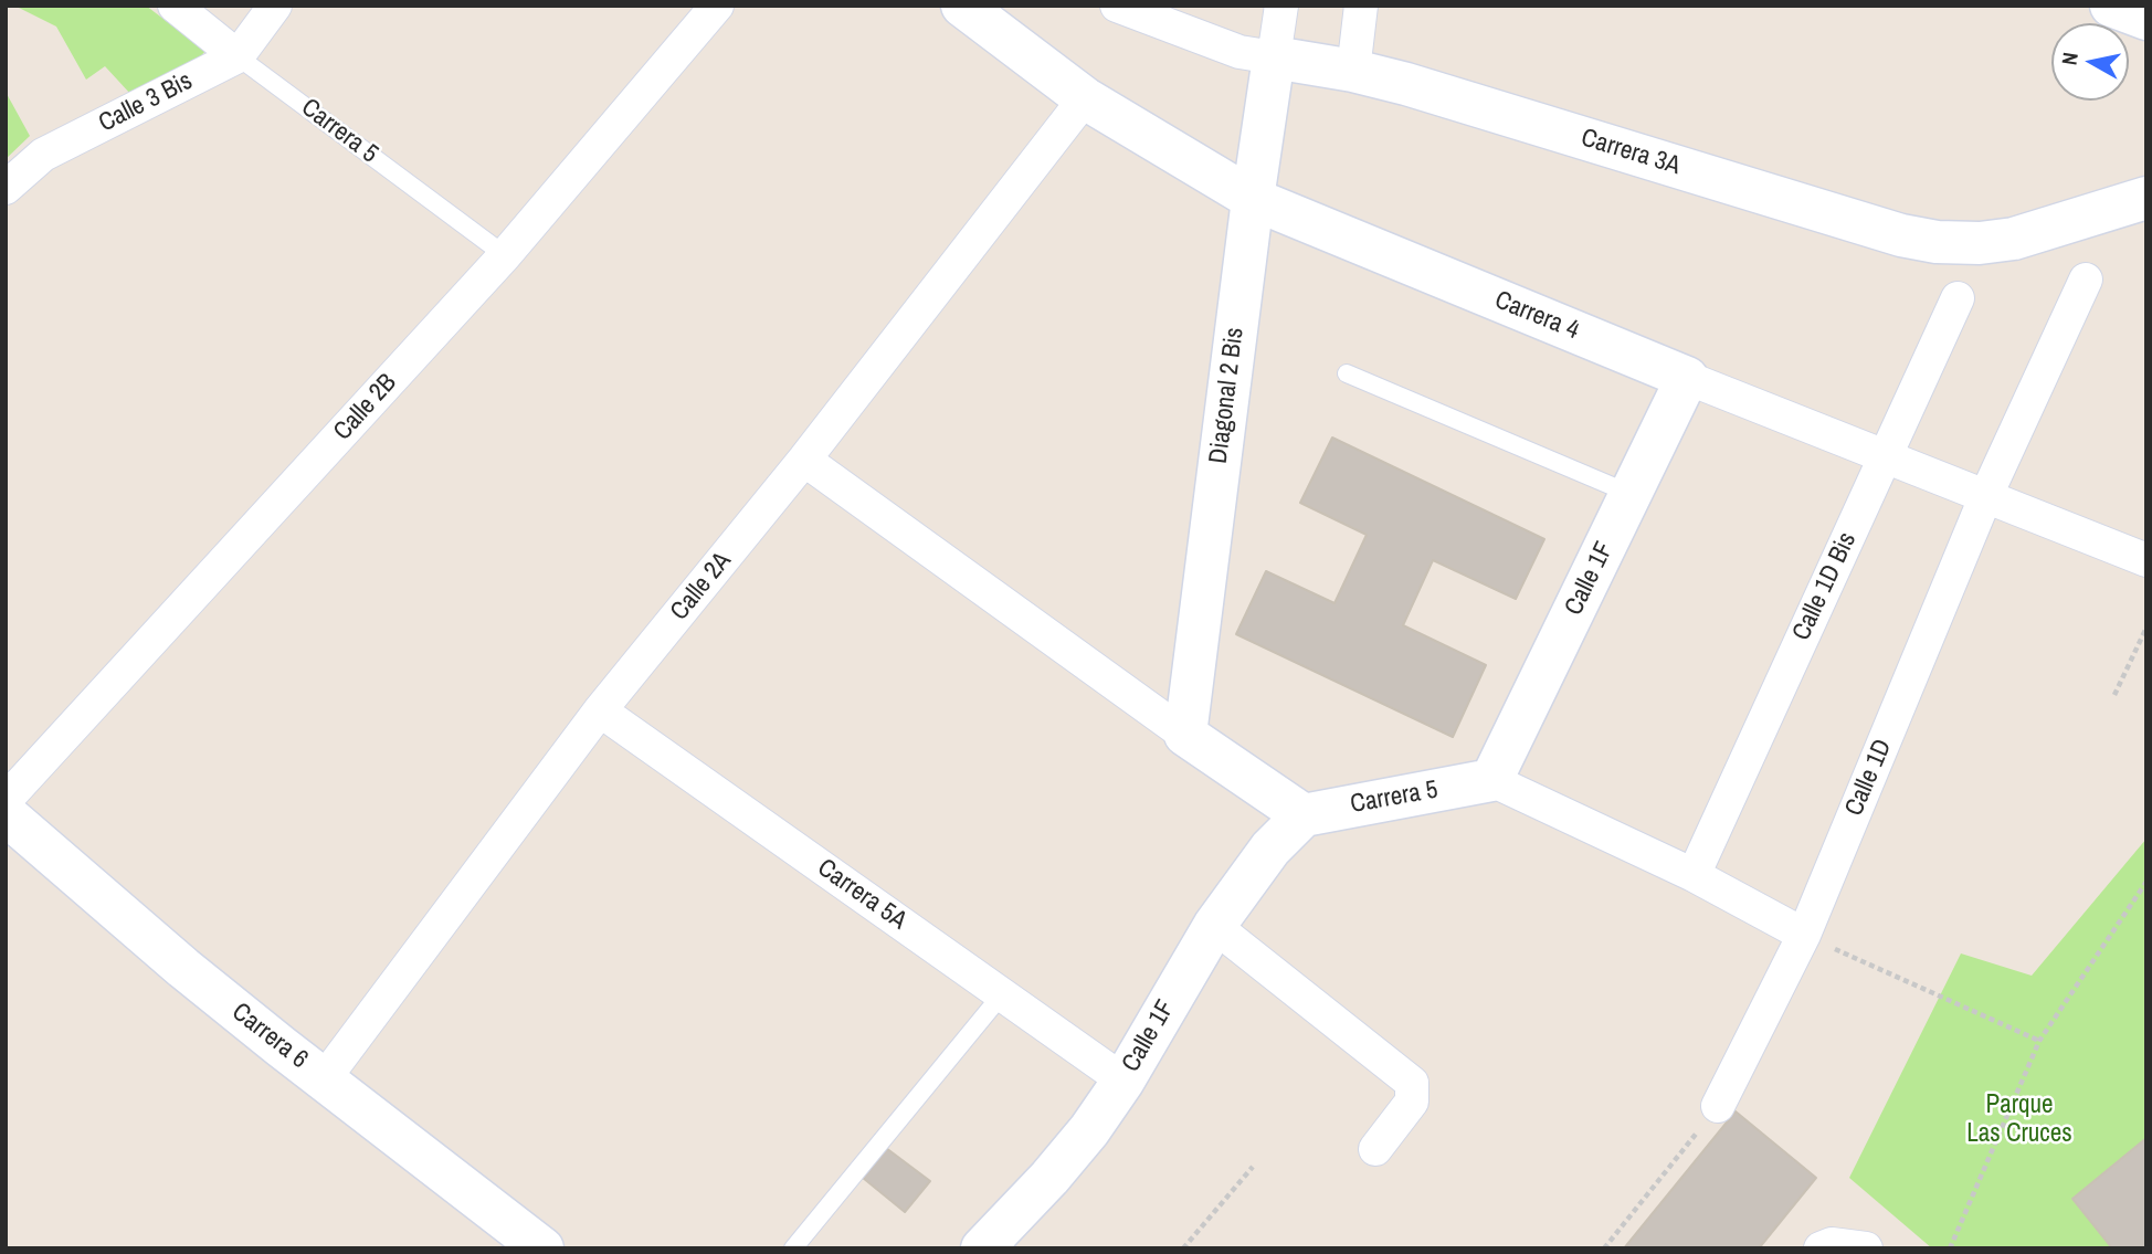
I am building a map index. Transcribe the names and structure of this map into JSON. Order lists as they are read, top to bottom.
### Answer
{
  "streets": {
    "street": [
      "Calle 3 Bis",
      "Carrera 5",
      "Carrera 3A",
      "Carrera 4",
      "Diagonal 2 Bis",
      "Calle 2B",
      "Calle 1F",
      "Calle 2A",
      "Calle 1D Bis",
      "Calle 1D",
      "Carrera 5A",
      "Carrera 6"
    ]
  },
  "crossings": [
    ["Calle 3 Bis", "Carrera 5"],
    ["Carrera 5", "Calle 2B"],
    ["Carrera 5", "Calle 1F"],
    ["Carrera 3A", "Diagonal 2 Bis"],
    ["Carrera 4", "Diagonal 2 Bis"],
    ["Carrera 4", "Calle 1F"],
    ["Carrera 4", "Calle 2A"],
    ["Carrera 4", "Calle 1D Bis"],
    ["Carrera 4", "Calle 1D"],
    ["Calle 1F", "Carrera 5A"],
    ["Calle 2A", "Carrera 5A"],
    ["Calle 2A", "Carrera 6"]
  ],
  "parks": ["Parque Las Cruces"],
  "north": "left"
}
